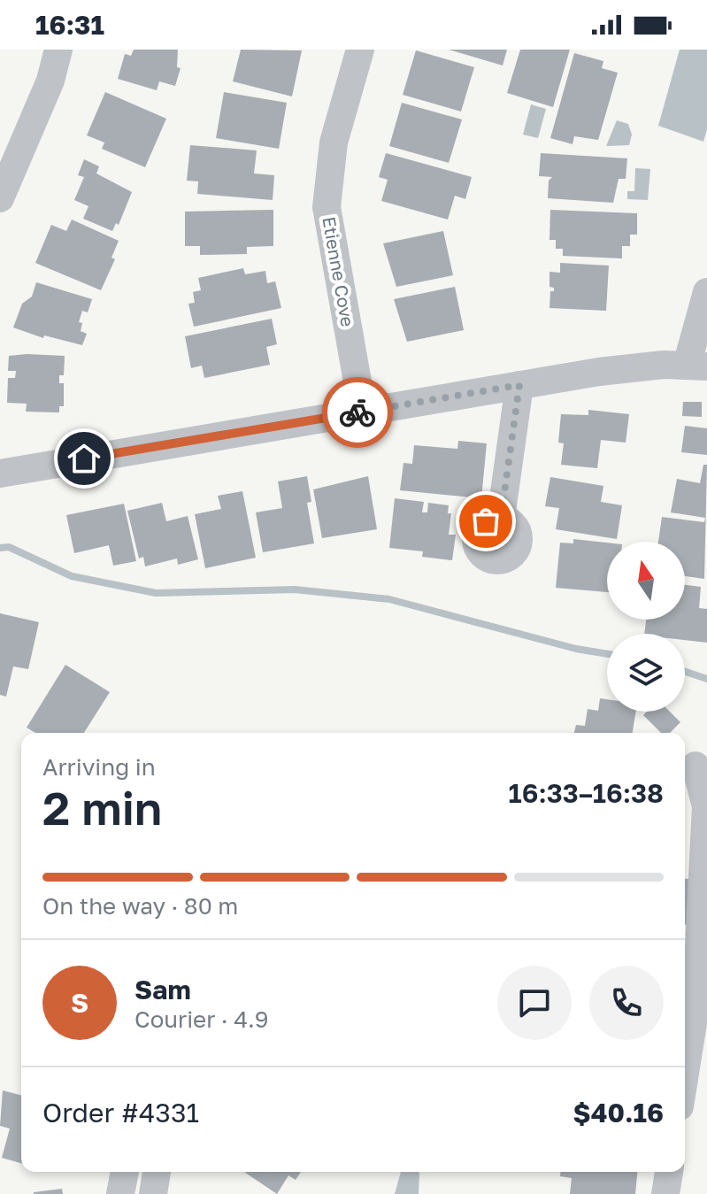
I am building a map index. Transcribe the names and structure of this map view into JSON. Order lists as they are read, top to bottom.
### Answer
{
  "streets": {
    "street": ["Etienne Cove"]
  },
  "north": "top",
  "page": {
    "status": "16:31",
    "heading": ["2 min", "Arriving in", "16:33–16:38"],
    "panel": [
      "Sam",
      "Courier · 4.9",
      "Order #4331",
      "$40.16"
    ],
    "bar": "On the way · 80 m",
    "round": "S"
  }
}
